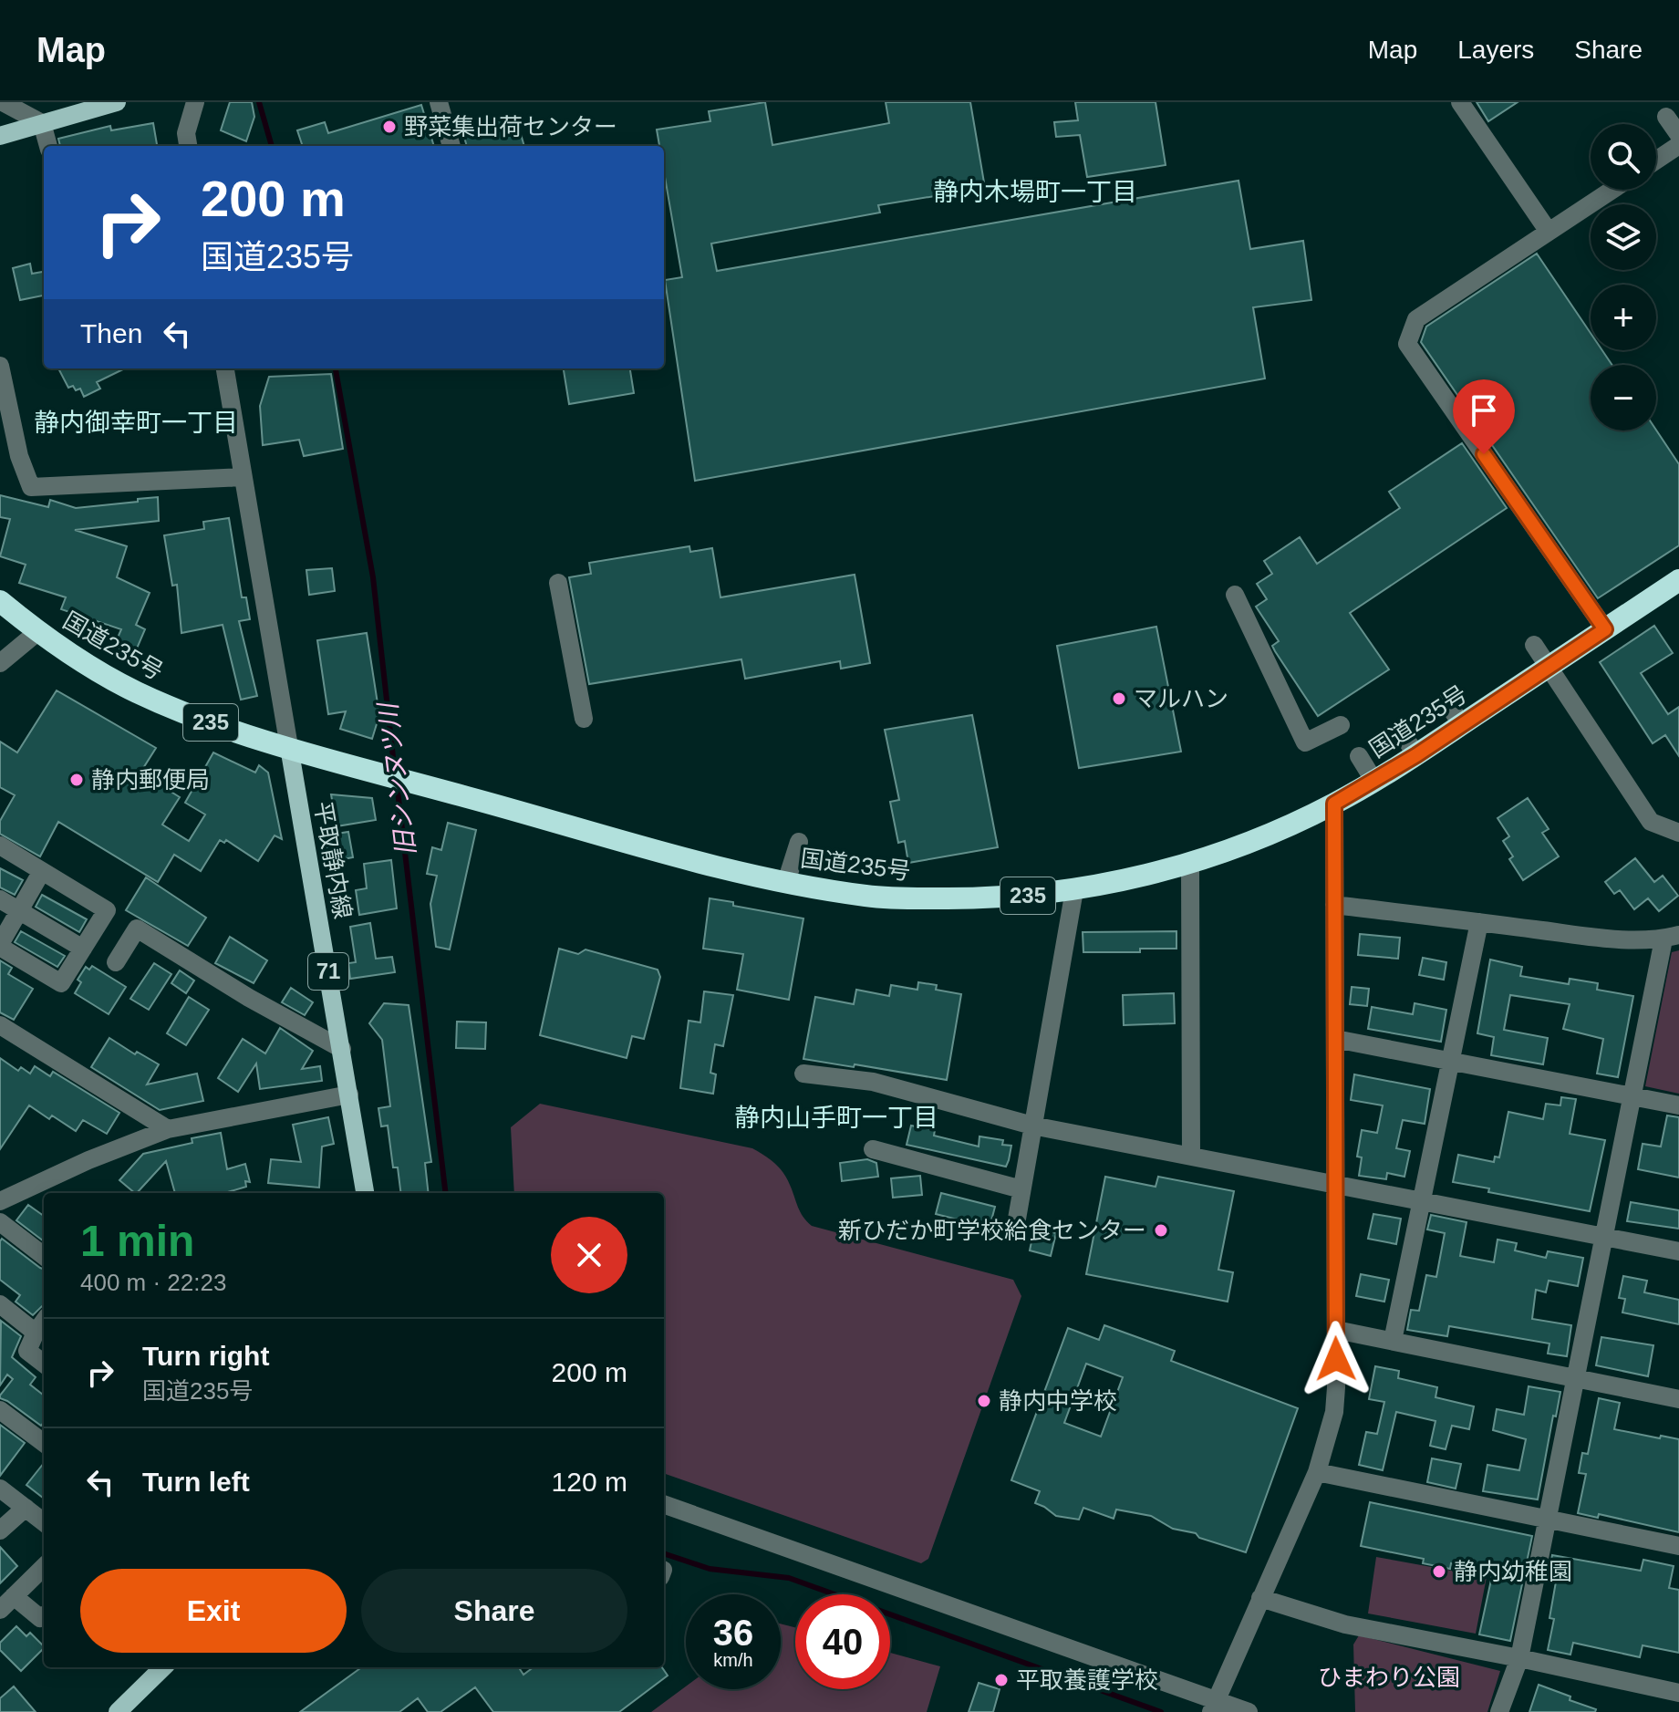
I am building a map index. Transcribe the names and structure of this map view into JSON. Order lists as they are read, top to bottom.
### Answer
{
  "streets": {
    "highway": ["国道235号", "235"],
    "main road": ["平取静内線", "71"]
  },
  "crossings": [
    ["国道235号", "平取静内線"]
  ],
  "districts": ["静内木場町一丁目", "静内御幸町一丁目", "静内山手町一丁目"],
  "water": ["旧シンヌツ川"],
  "parks": ["ひまわり公園"],
  "places": [
    "野菜集出荷センター",
    "マルハン",
    "静内郵便局",
    "新ひだか町学校給食センター",
    "静内中学校",
    "静内幼稚園",
    "平取養護学校"
  ],
  "page": {
    "header": "Map",
    "nav": ["Map", "Layers", "Share"],
    "map_buttons": ["+", "−"],
    "turn": ["200 m", "国道235号"],
    "then": "Then",
    "heading": ["1 min", "400 m · 22:23"],
    "list": [
      {
        "name": "Turn right",
        "note": "国道235号",
        "value": "200 m"
      },
      {
        "name": "Turn left",
        "value": "120 m"
      }
    ],
    "buttons": ["Exit", "Share"],
    "speed": "36 km/h",
    "limit": "40"
  }
}
